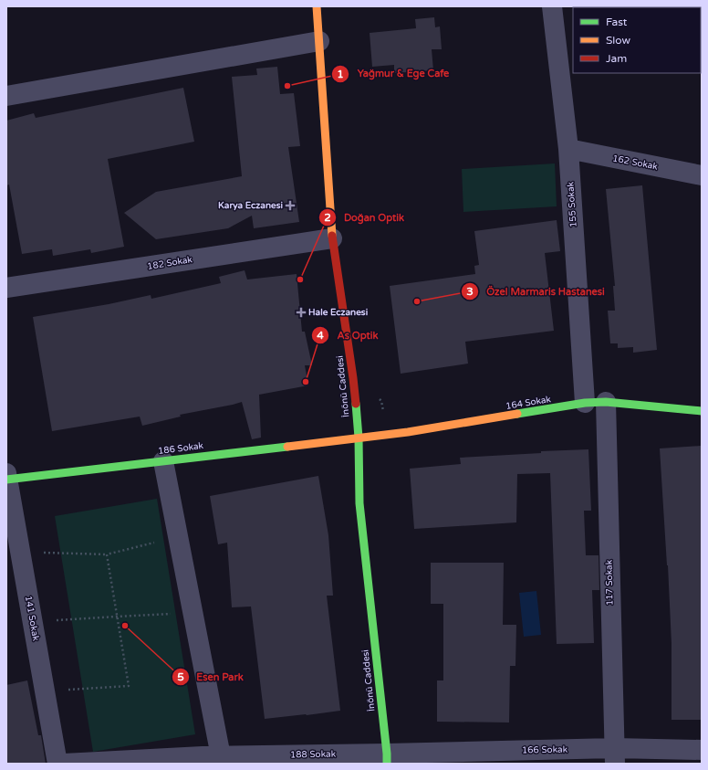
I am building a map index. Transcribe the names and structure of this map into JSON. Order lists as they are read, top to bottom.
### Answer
{
  "streets": {
    "street": [
      "162 Sokak",
      "155 Sokak",
      "182 Sokak",
      "İnönü Caddesi",
      "164 Sokak",
      "186 Sokak",
      "117 Sokak",
      "141 Sokak",
      "166 Sokak",
      "188 Sokak"
    ]
  },
  "crossings": [
    ["162 Sokak", "155 Sokak"],
    ["155 Sokak", "164 Sokak"],
    ["182 Sokak", "İnönü Caddesi"],
    ["İnönü Caddesi", "164 Sokak"],
    ["İnönü Caddesi", "186 Sokak"],
    ["İnönü Caddesi", "166 Sokak"],
    ["İnönü Caddesi", "188 Sokak"],
    ["164 Sokak", "186 Sokak"],
    ["164 Sokak", "117 Sokak"],
    ["186 Sokak", "141 Sokak"],
    ["117 Sokak", "166 Sokak"],
    ["166 Sokak", "188 Sokak"]
  ],
  "places": {
    "other": [
      "Yağmur & Ege Cafe",
      "Doğan Optik",
      "Özel Marmaris Hastanesi",
      "As Optik",
      "Esen Park"
    ],
    "health": ["Karya Eczanesi", "Hale Eczanesi"]
  },
  "legend": ["Fast", "Slow", "Jam"]
}
